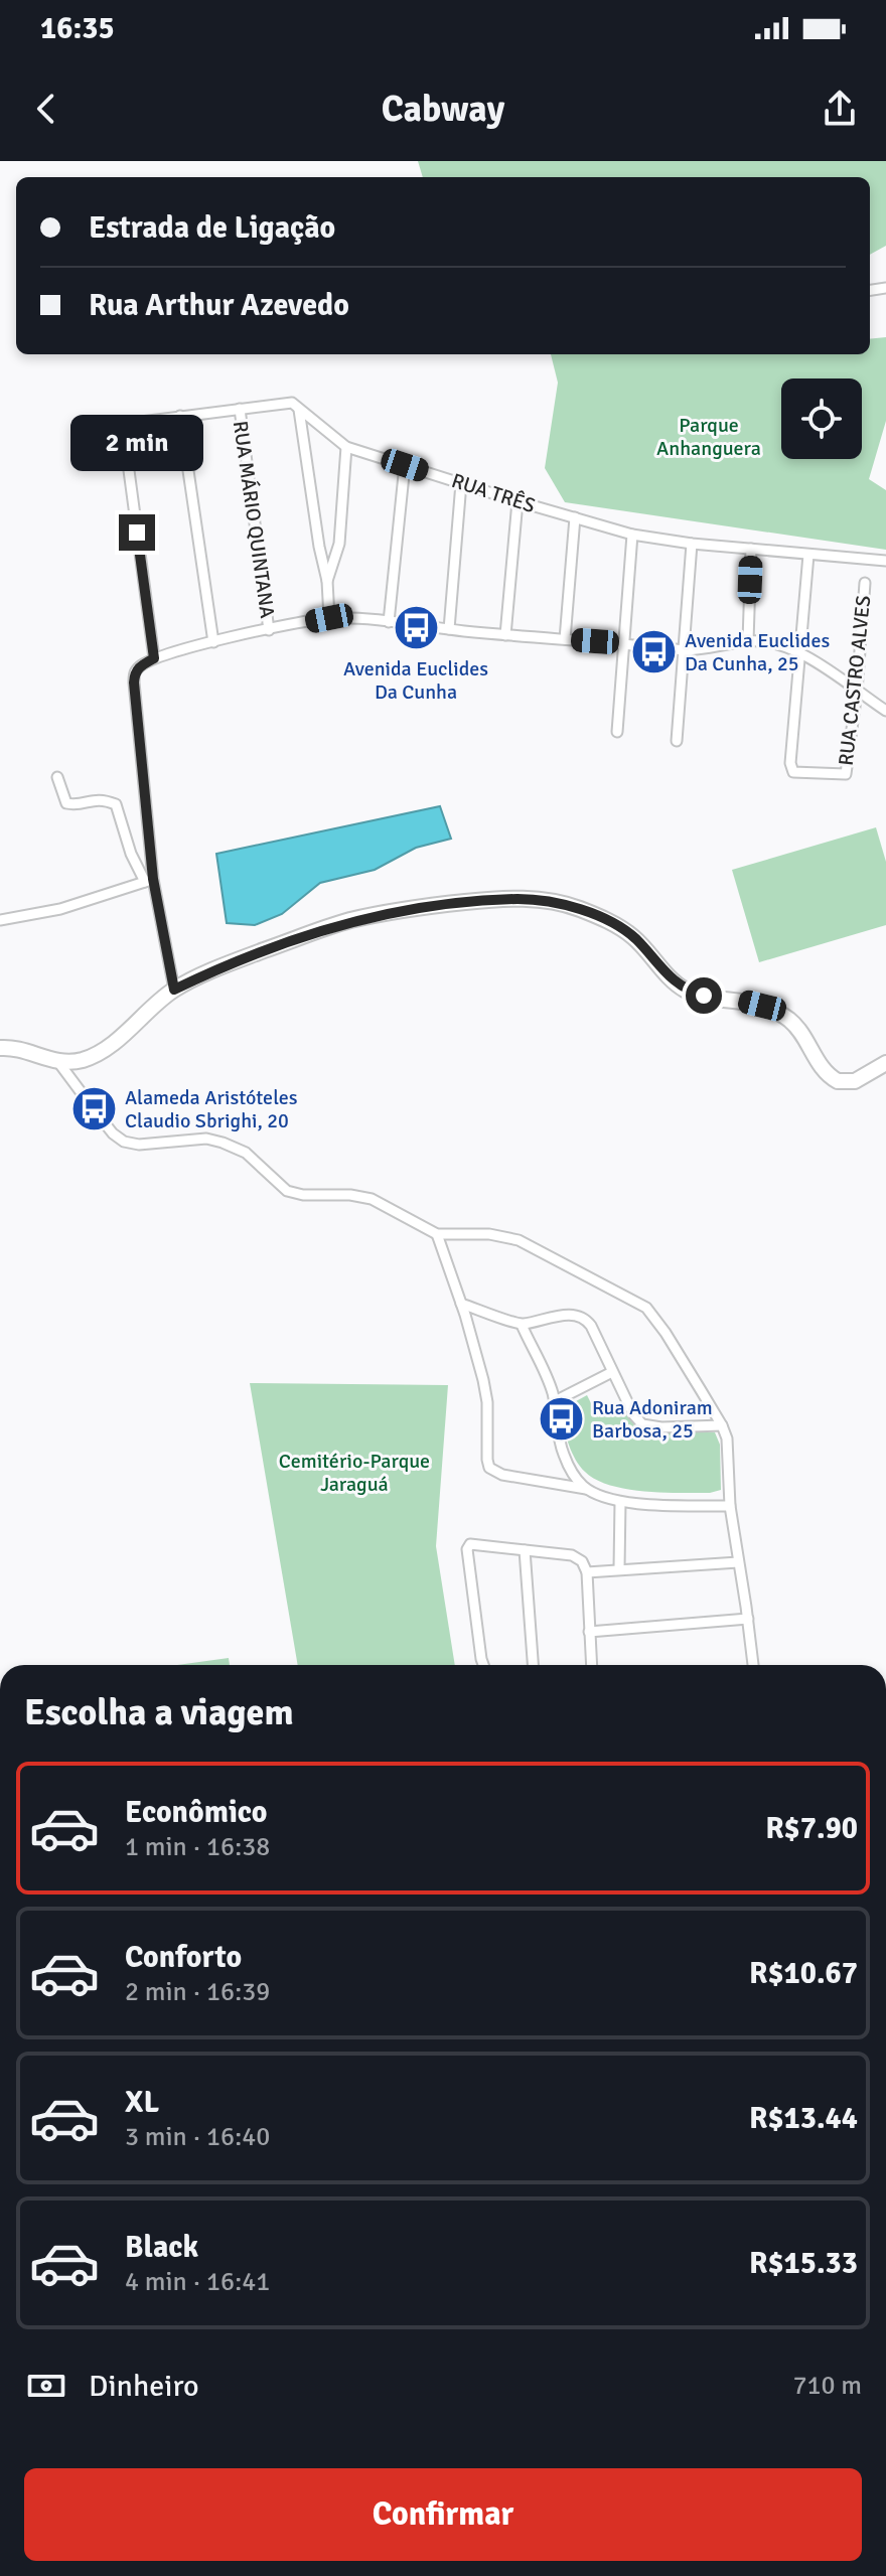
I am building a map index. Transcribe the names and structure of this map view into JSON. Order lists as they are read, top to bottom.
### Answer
{
  "streets": {
    "street": ["RUA TRÊS", "RUA MÁRIO QUINTANA", "RUA CASTRO ALVES"]
  },
  "parks": ["Parque Anhanguera", "Cemitério-Parque Jaraguá"],
  "places": {
    "bus stop": [
      "Avenida Euclides Da Cunha",
      "Avenida Euclides Da Cunha, 25",
      "Alameda Aristóteles Claudio Sbrighi, 20",
      "Rua Adoniram Barbosa, 25"
    ]
  },
  "page": {
    "status": "16:35",
    "header": "Cabway",
    "banner": ["Estrada de Ligação", "Rua Arthur Azevedo"],
    "bubble": "2 min",
    "heading": "Escolha a viagem",
    "list": [
      {
        "name": "Econômico",
        "note": "1 min · 16:38",
        "value": "R$7.90"
      },
      {
        "name": "Conforto",
        "note": "2 min · 16:39",
        "value": "R$10.67"
      },
      {
        "name": "XL",
        "note": "3 min · 16:40",
        "value": "R$13.44"
      },
      {
        "name": "Black",
        "note": "4 min · 16:41",
        "value": "R$15.33"
      }
    ],
    "pay": ["Dinheiro", "710 m"],
    "buttons": "Confirmar"
  }
}
